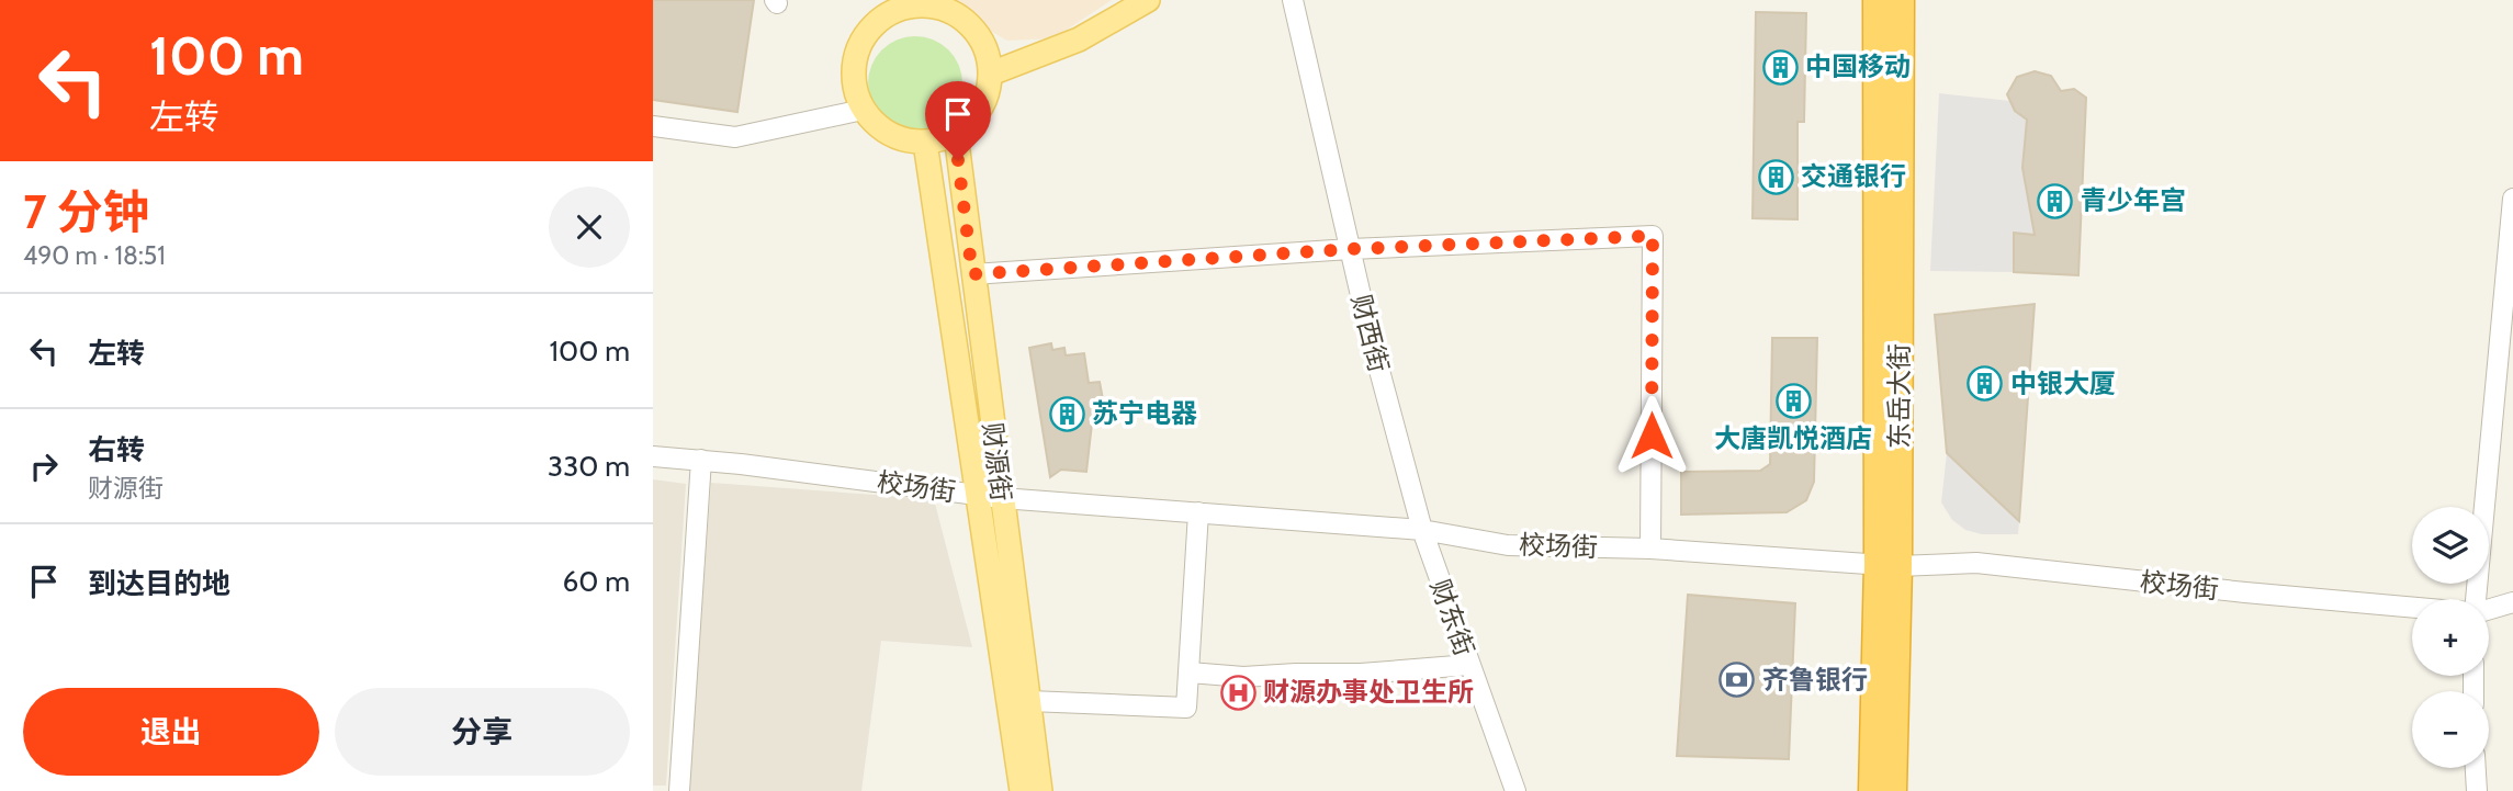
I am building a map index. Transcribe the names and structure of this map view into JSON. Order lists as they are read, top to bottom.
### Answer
{
  "streets": {
    "highway": ["东岳大街"],
    "main road": ["财源街"],
    "street": ["财西街", "校场街", "财东街"]
  },
  "crossings": [
    ["财西街", "校场街"],
    ["财西街", "财东街"],
    ["东岳大街", "校场街"],
    ["财源街", "校场街"],
    ["校场街", "财东街"]
  ],
  "places": {
    "building": [
      "中国移动",
      "交通银行",
      "青少年宫",
      "中银大厦",
      "大唐凯悦酒店",
      "苏宁电器"
    ],
    "bank": ["齐鲁银行"],
    "hospital": ["财源办事处卫生所"]
  },
  "page": {
    "turn": ["100 m", "左转"],
    "heading": ["7 分钟", "490 m · 18:51"],
    "list": [
      {
        "name": "左转",
        "value": "100 m"
      },
      {
        "name": "右转",
        "note": "财源街",
        "value": "330 m"
      },
      {
        "name": "到达目的地",
        "value": "60 m"
      }
    ],
    "map_buttons": ["+", "−"],
    "buttons": ["退出", "分享"]
  }
}
